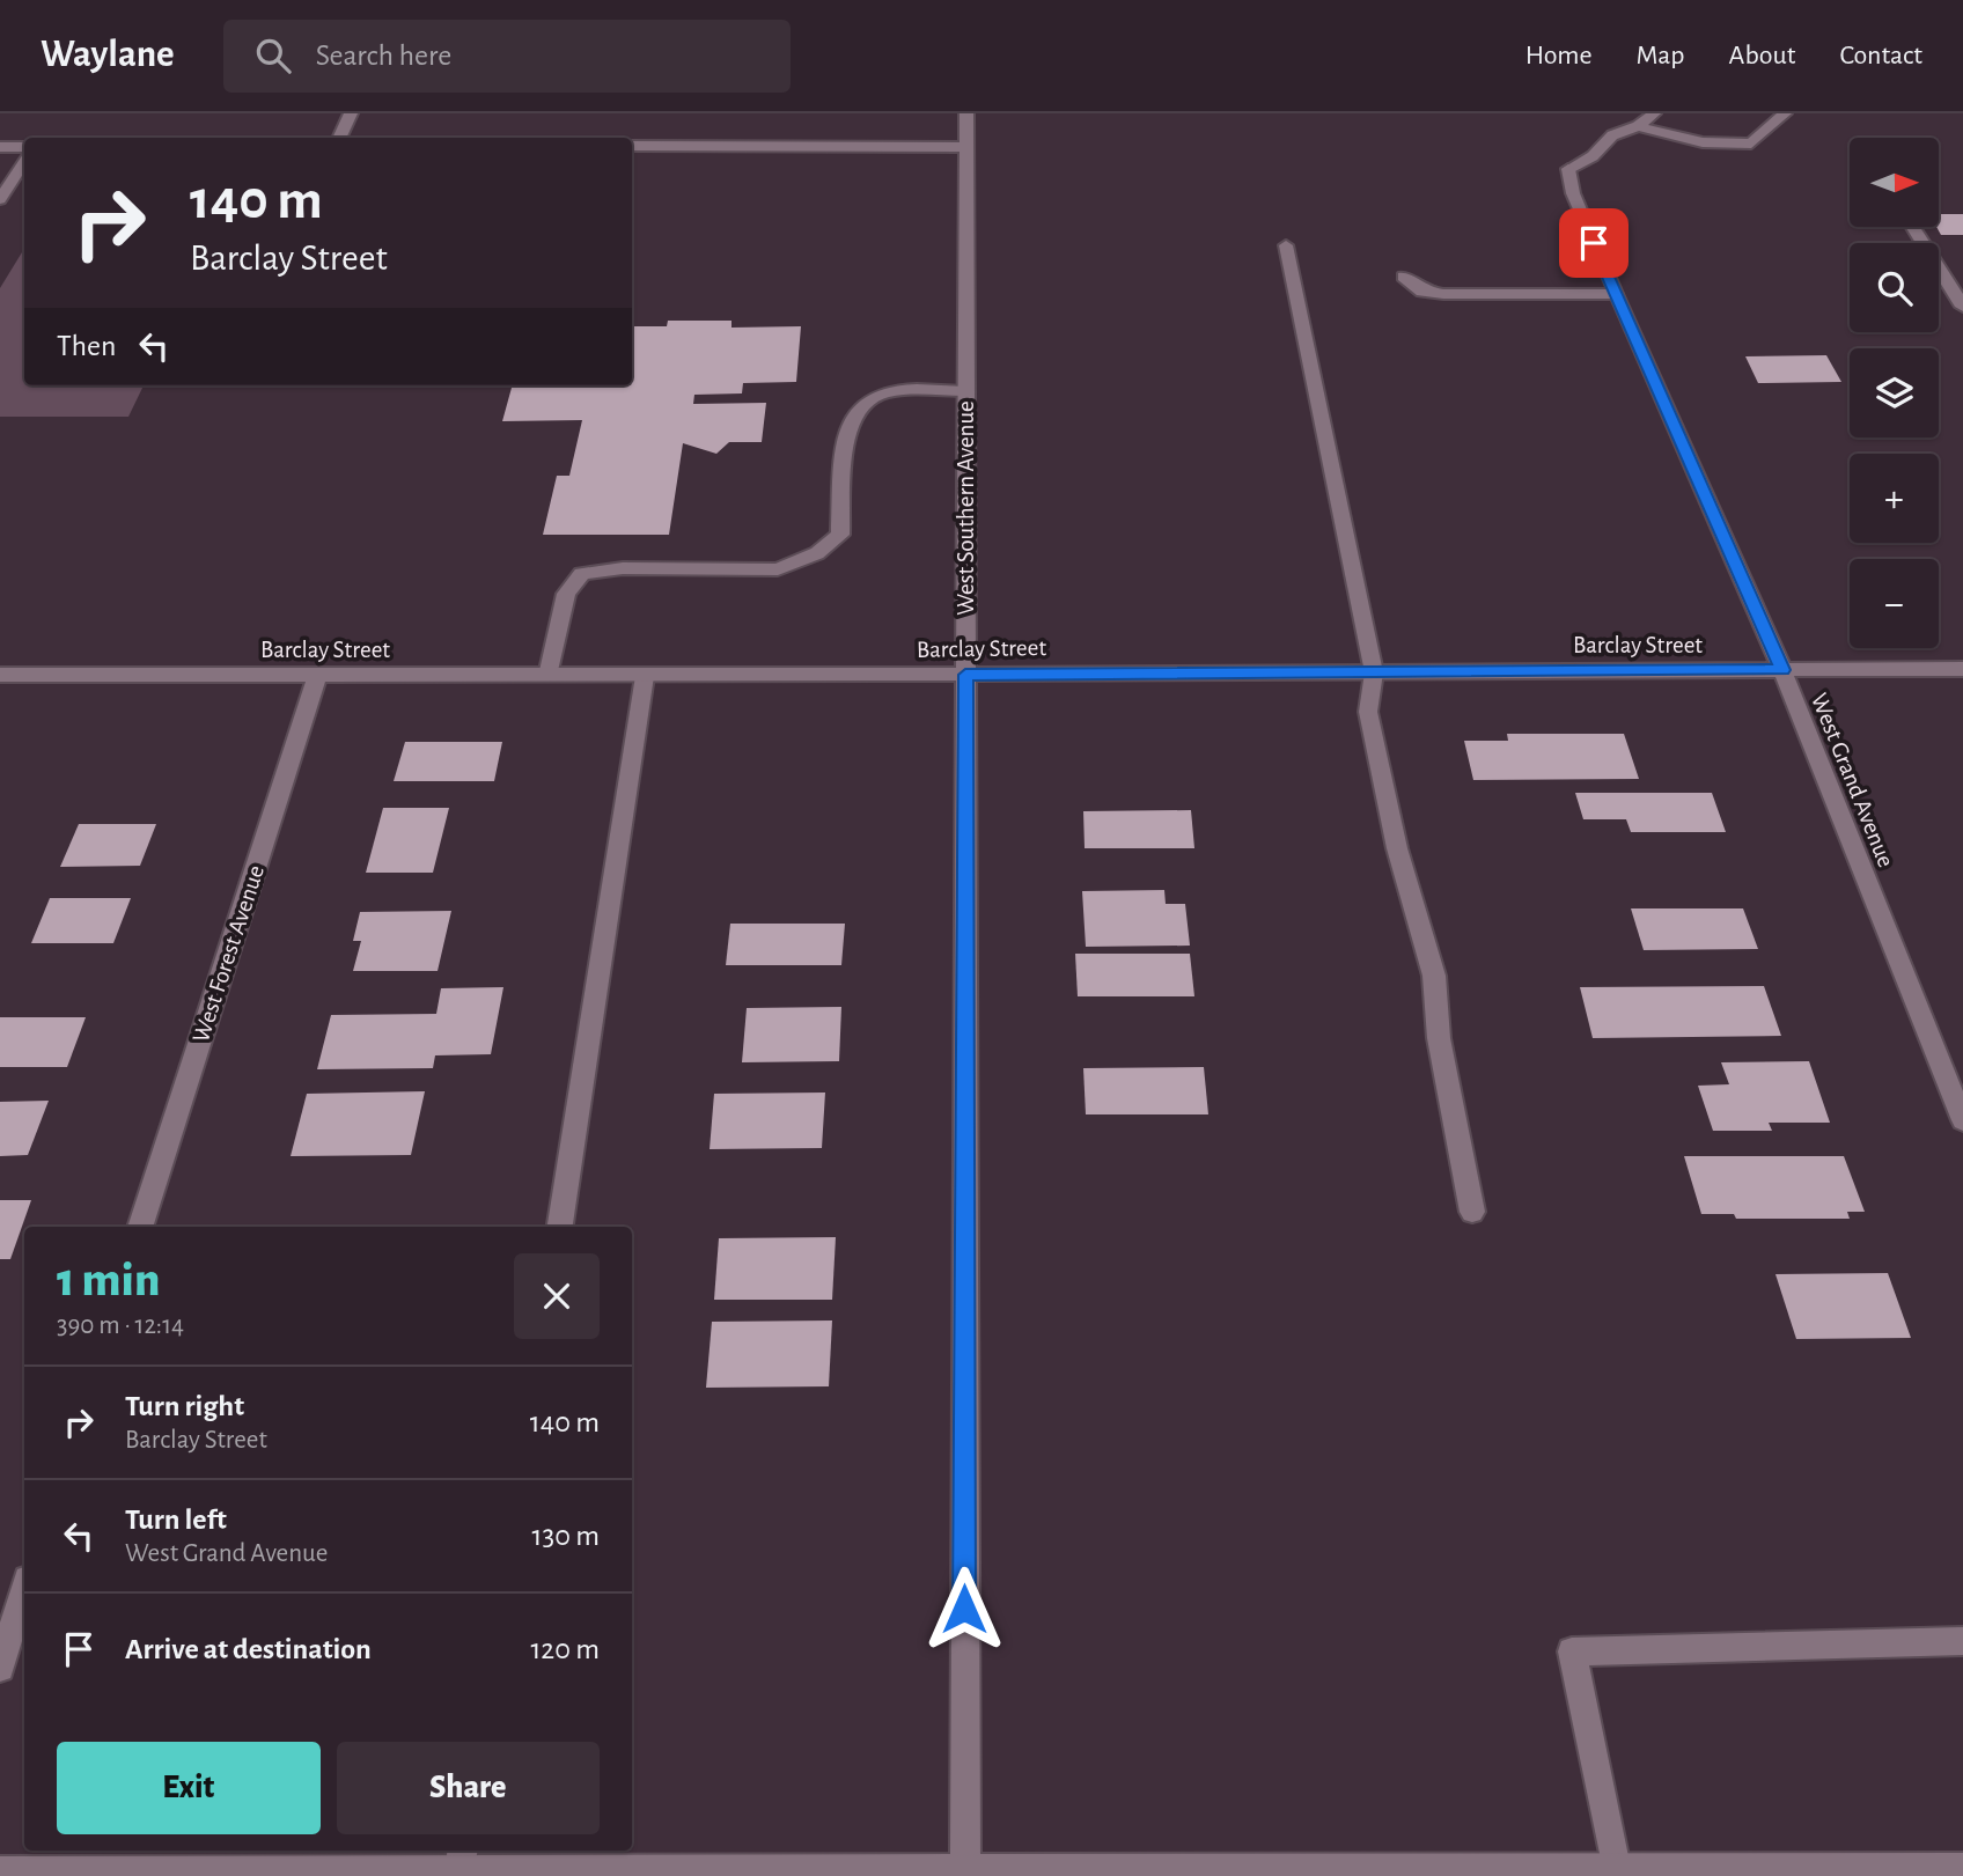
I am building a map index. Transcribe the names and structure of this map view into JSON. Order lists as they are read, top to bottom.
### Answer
{
  "streets": {
    "street": [
      "West Southern Avenue",
      "Barclay Street",
      "West Grand Avenue",
      "West Forest Avenue"
    ]
  },
  "crossings": [
    ["West Southern Avenue", "Barclay Street"],
    ["Barclay Street", "West Grand Avenue"],
    ["Barclay Street", "West Forest Avenue"]
  ],
  "north": "right",
  "page": {
    "header": "Waylane",
    "search": "Search here",
    "nav": [
      "Home",
      "Map",
      "About",
      "Contact"
    ],
    "map_buttons": ["+", "−"],
    "turn": ["140 m", "Barclay Street"],
    "then": "Then",
    "heading": ["1 min", "390 m · 12:14"],
    "list": [
      {
        "name": "Turn right",
        "note": "Barclay Street",
        "value": "140 m"
      },
      {
        "name": "Turn left",
        "note": "West Grand Avenue",
        "value": "130 m"
      },
      {
        "name": "Arrive at destination",
        "value": "120 m"
      }
    ],
    "buttons": ["Exit", "Share"]
  }
}
